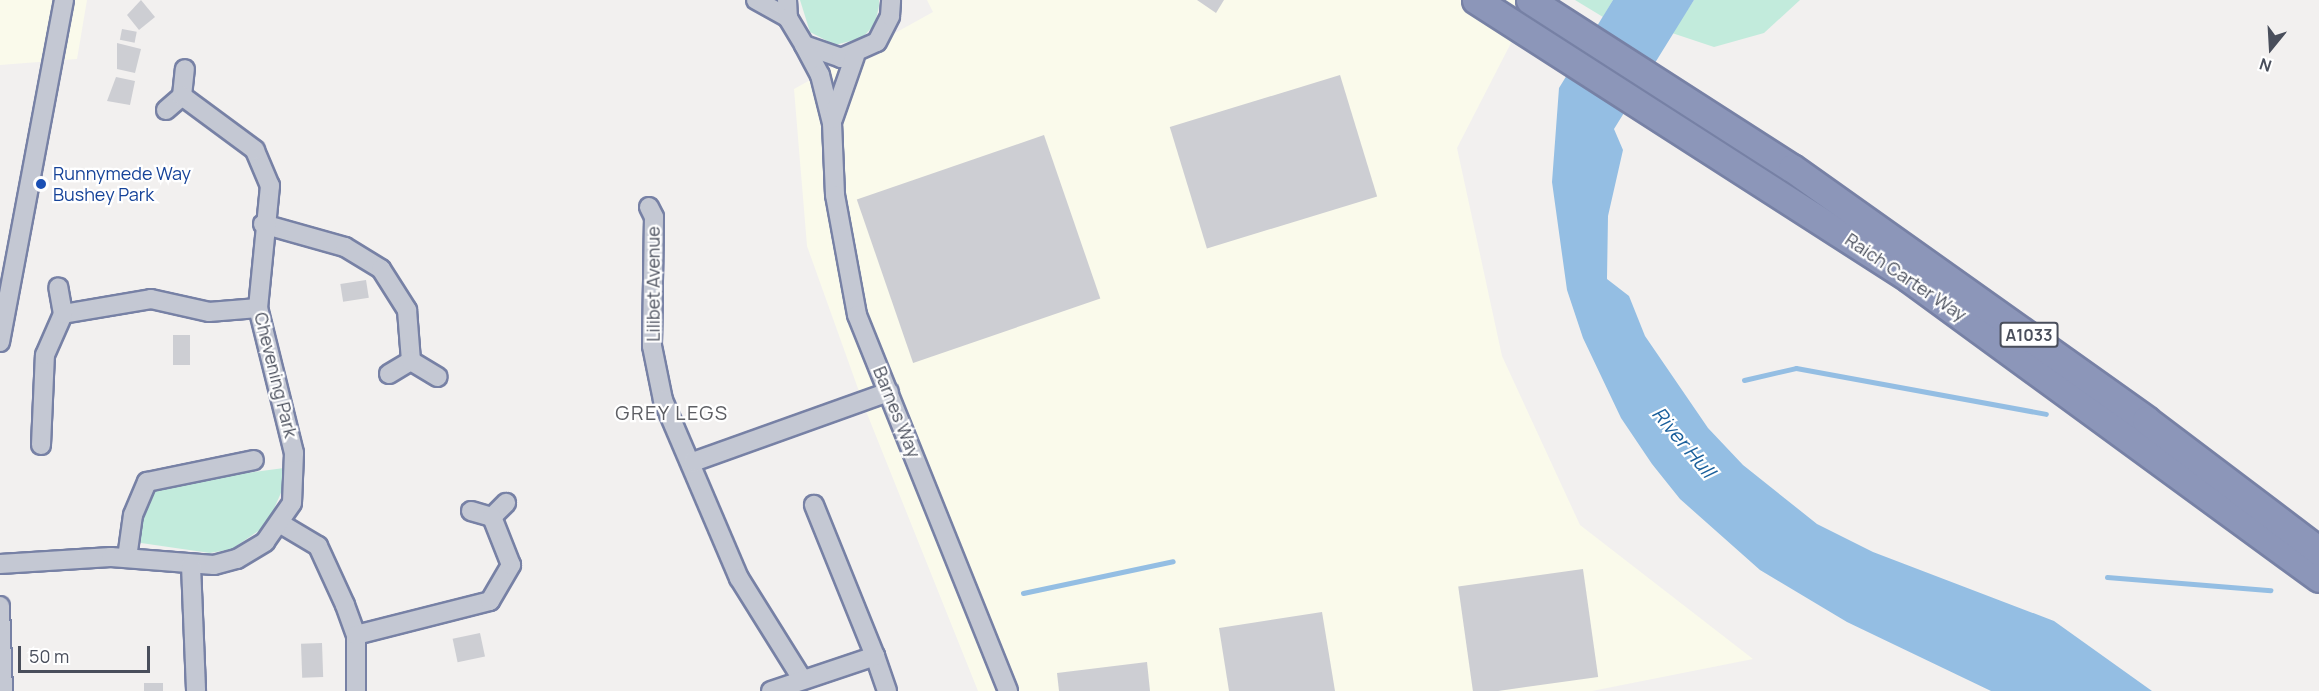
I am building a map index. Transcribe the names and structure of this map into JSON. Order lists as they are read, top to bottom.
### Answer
{
  "streets": {
    "highway": ["Raich Carter Way", "A1033"],
    "street": ["Lilibet Avenue", "Chevening Park", "Barnes Way"]
  },
  "districts": ["GREY LEGS"],
  "water": ["River Hull"],
  "places": ["Runnymede Way Bushey Park"],
  "scale_bar": "50 m",
  "north": "bottom"
}
